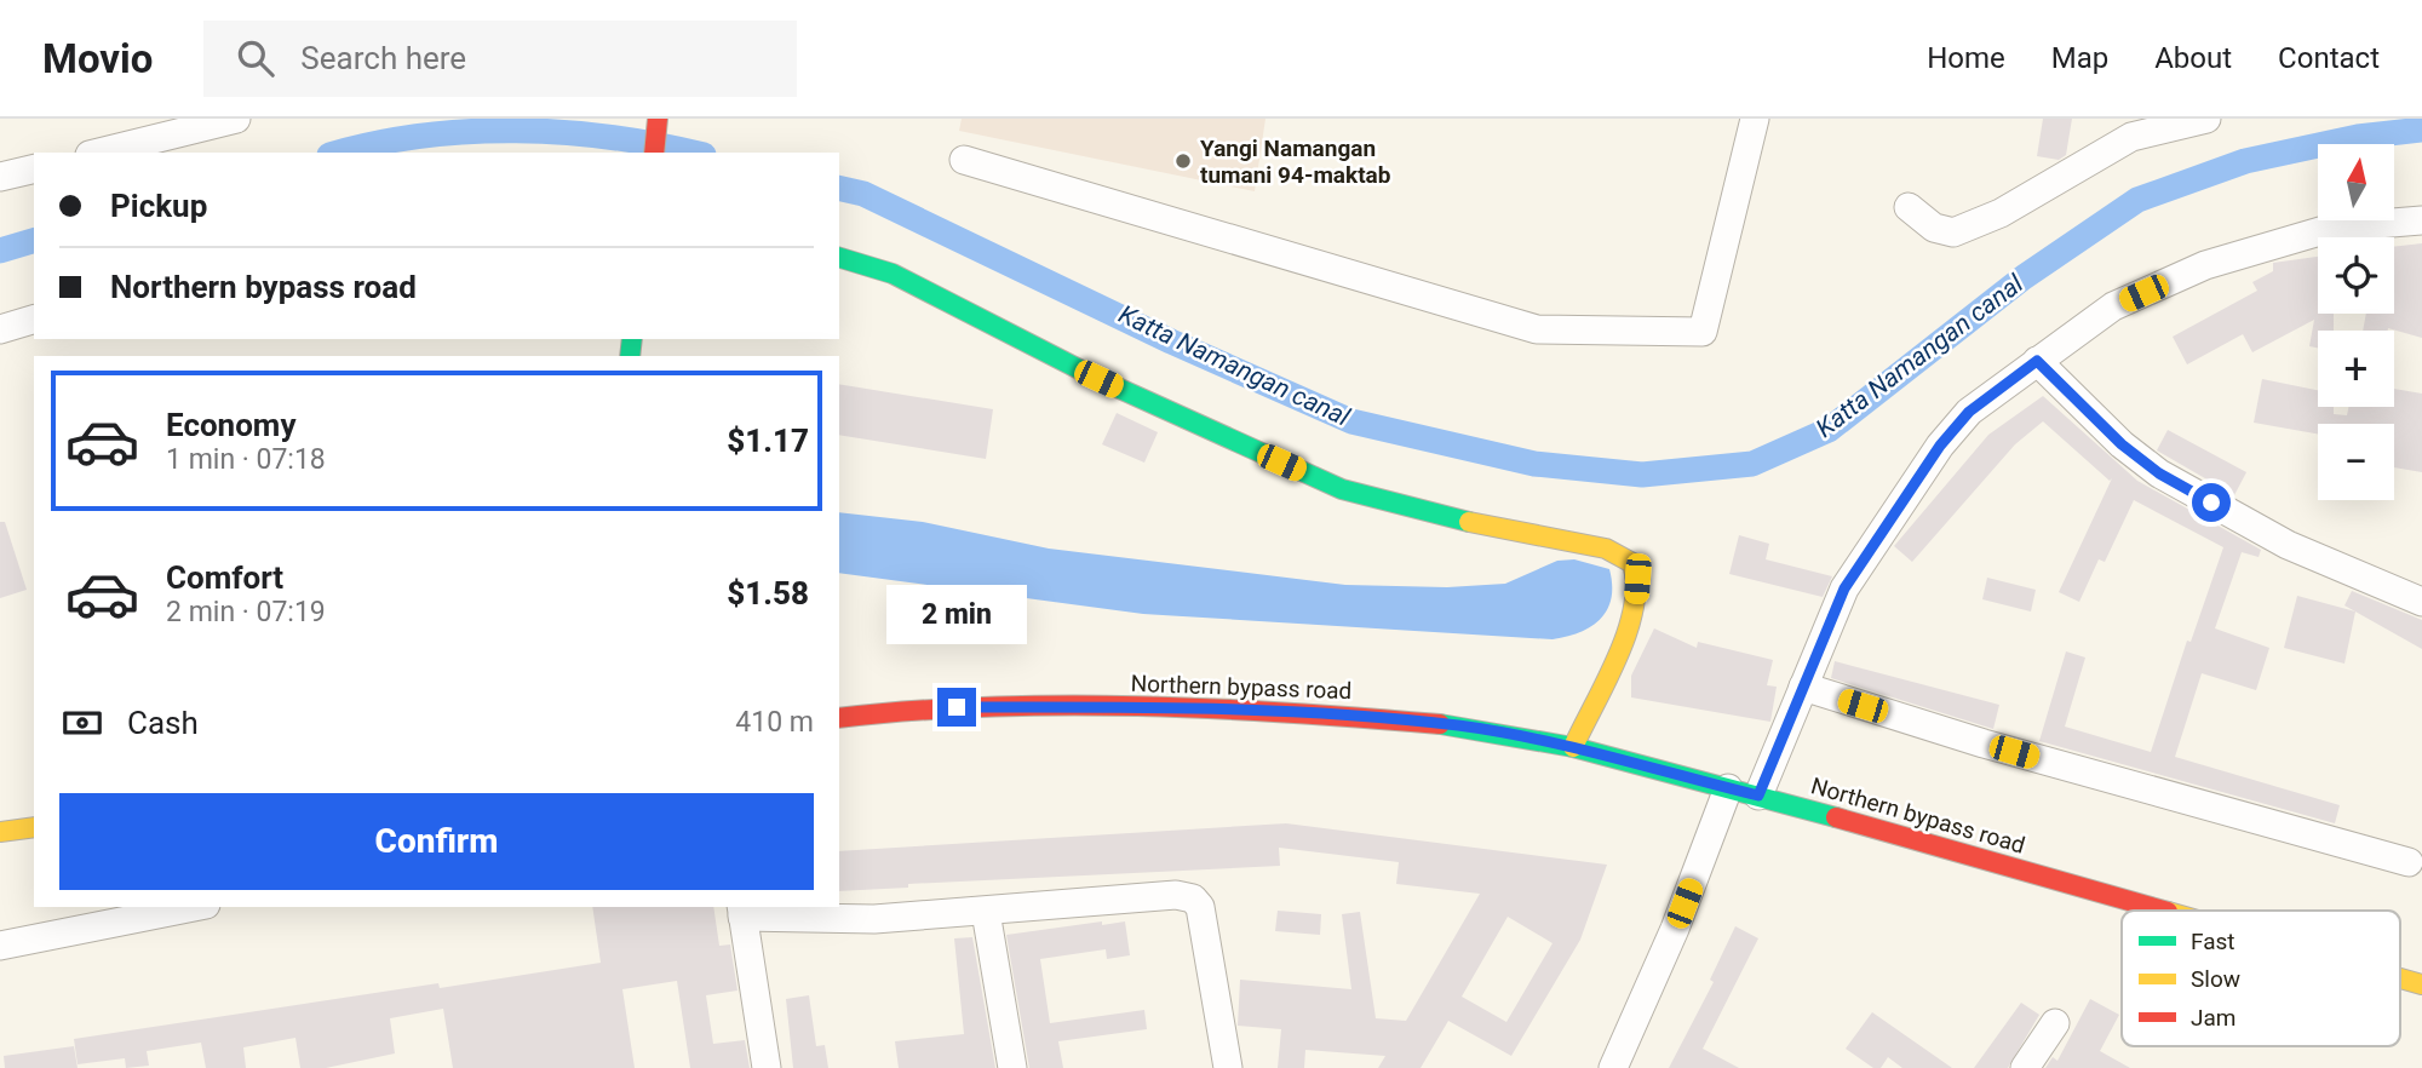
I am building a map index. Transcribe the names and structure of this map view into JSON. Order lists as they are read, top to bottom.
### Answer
{
  "streets": {
    "main road": ["Northern bypass road"]
  },
  "water": ["Katta Namangan canal"],
  "places": ["Yangi Namangan tumani 94-maktab"],
  "legend": ["Fast", "Slow", "Jam"],
  "north": "top",
  "page": {
    "header": "Movio",
    "search": "Search here",
    "nav": [
      "Home",
      "Map",
      "About",
      "Contact"
    ],
    "map_buttons": ["+", "−"],
    "banner": ["Pickup", "Northern bypass road"],
    "list": [
      {
        "name": "Economy",
        "note": "1 min · 07:18",
        "value": "$1.17"
      },
      {
        "name": "Comfort",
        "note": "2 min · 07:19",
        "value": "$1.58"
      }
    ],
    "bubble": "2 min",
    "pay": ["Cash", "410 m"],
    "buttons": "Confirm"
  }
}
